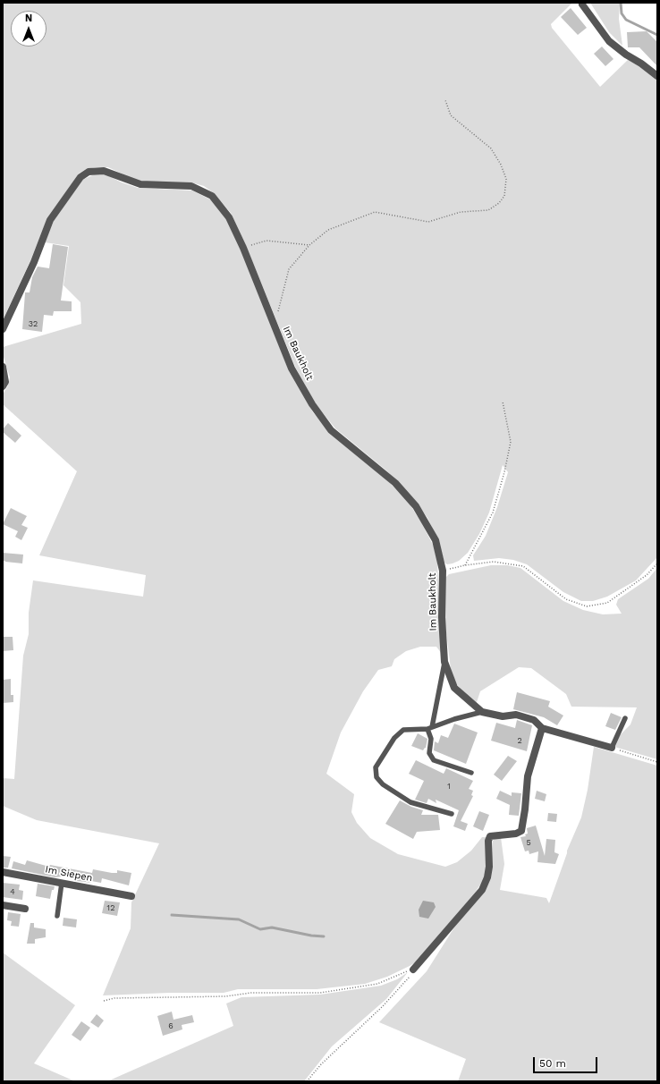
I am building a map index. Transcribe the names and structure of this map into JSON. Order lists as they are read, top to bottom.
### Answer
{
  "streets": {
    "street": ["Im Baukholt", "Im Siepen"]
  },
  "house_numbers": [
    "32",
    "2",
    "1",
    "5",
    "4",
    "12",
    "6"
  ],
  "scale_bar": "50 m",
  "north": "top"
}
